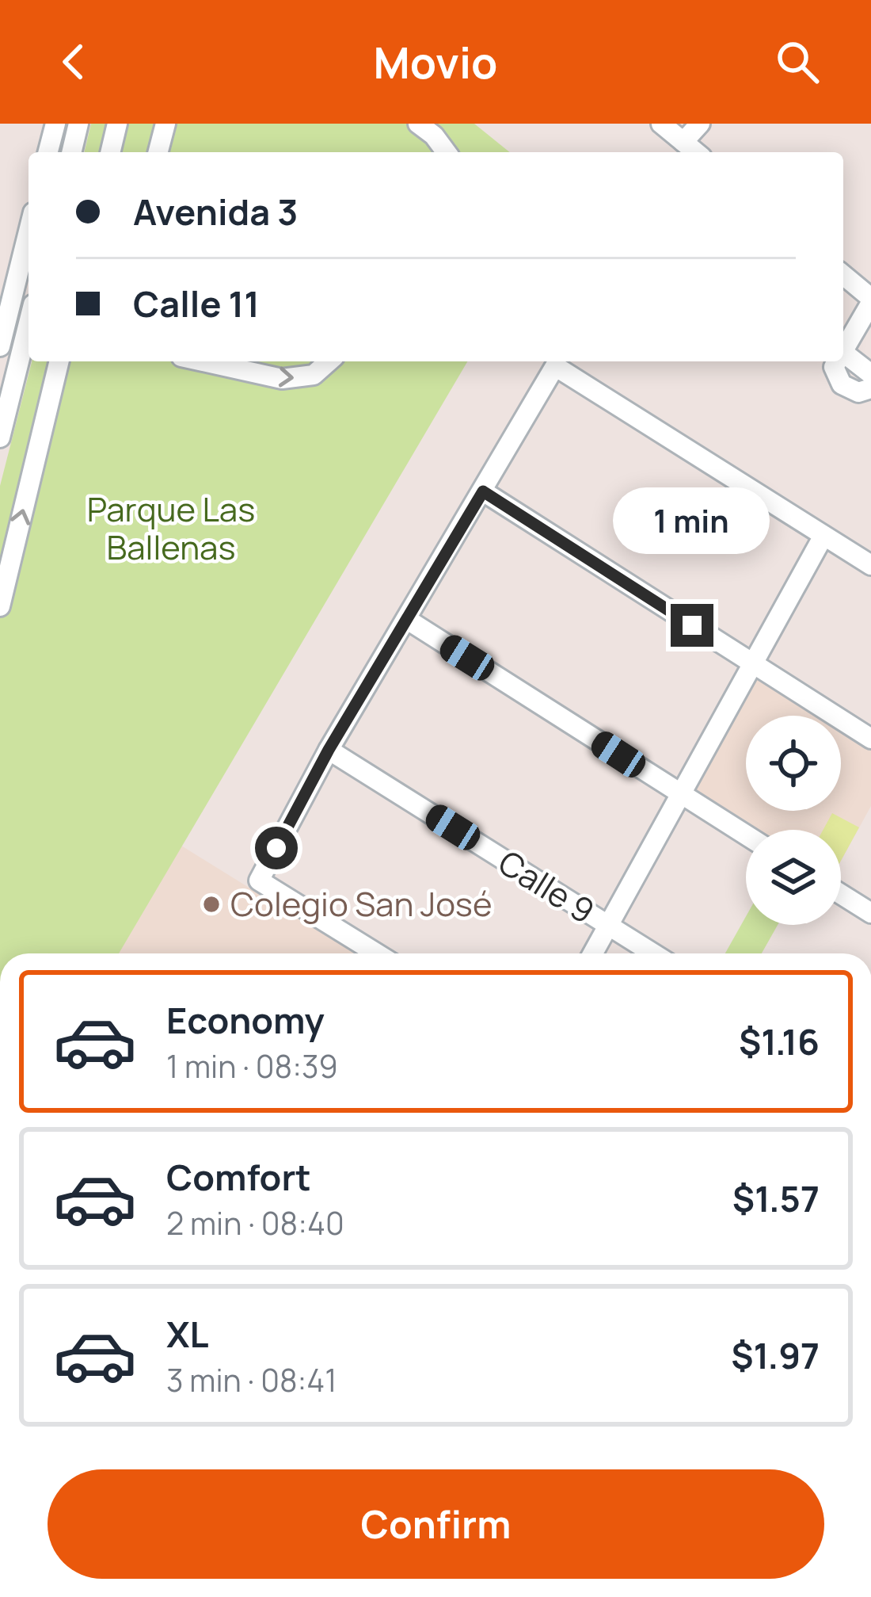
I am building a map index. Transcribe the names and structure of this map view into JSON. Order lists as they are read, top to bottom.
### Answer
{
  "streets": {
    "street": ["Calle 9"]
  },
  "parks": ["Parque Las Ballenas"],
  "places": ["Colegio San José"],
  "page": {
    "header": "Movio",
    "banner": ["Avenida 3", "Calle 11"],
    "bubble": "1 min",
    "list": [
      {
        "name": "Economy",
        "note": "1 min · 08:39",
        "value": "$1.16"
      },
      {
        "name": "Comfort",
        "note": "2 min · 08:40",
        "value": "$1.57"
      },
      {
        "name": "XL",
        "note": "3 min · 08:41",
        "value": "$1.97"
      }
    ],
    "buttons": "Confirm"
  }
}
